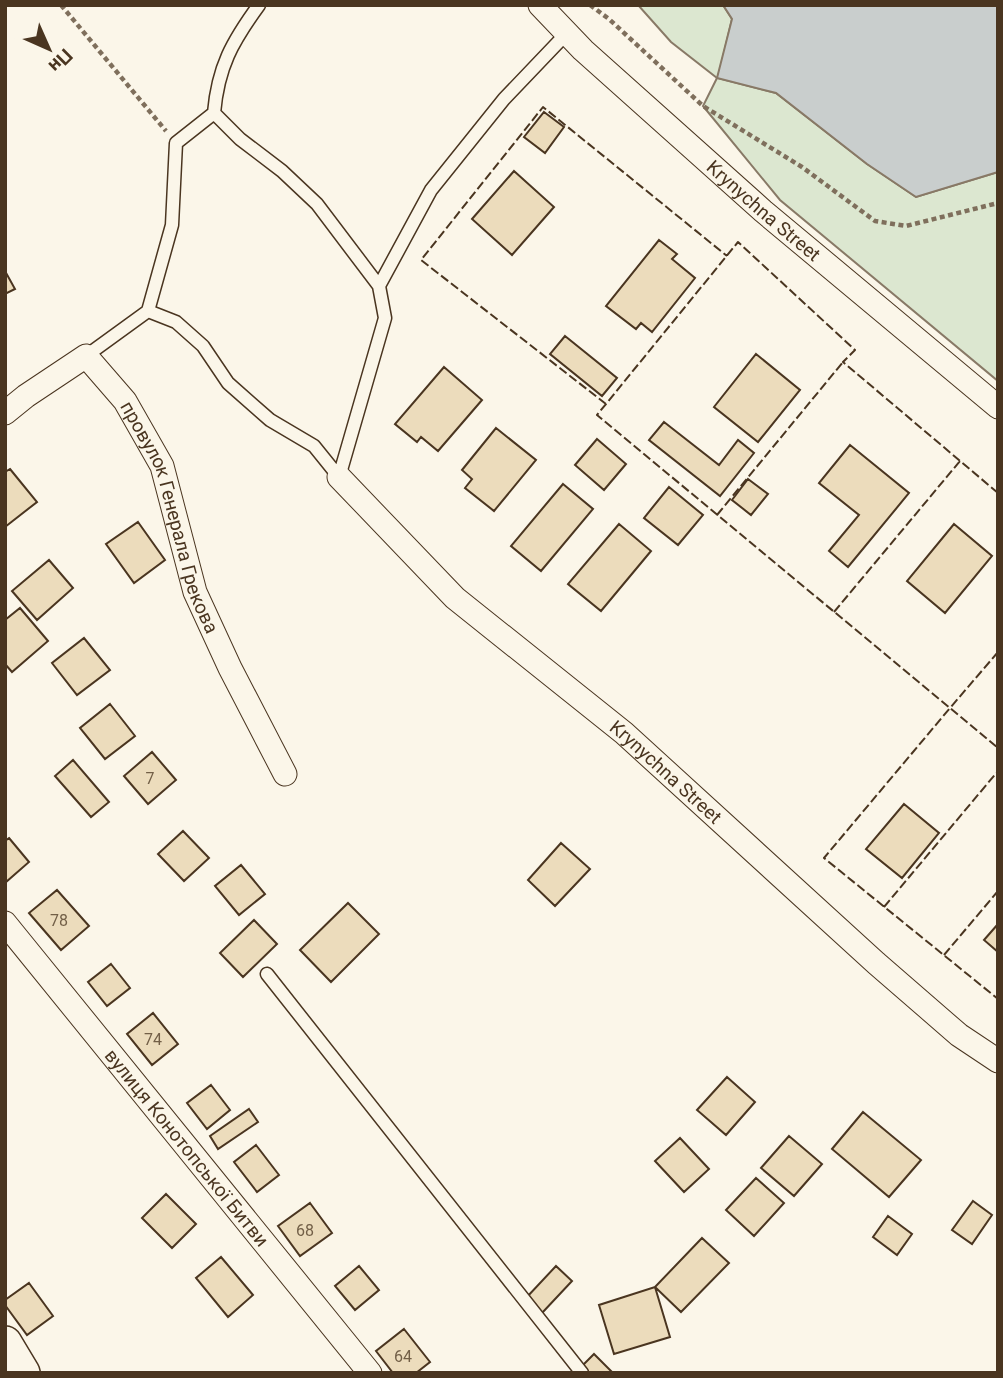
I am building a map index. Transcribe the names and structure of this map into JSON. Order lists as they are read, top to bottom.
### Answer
{
  "streets": {
    "street": ["Krynychna Street", "провулок Генерала Грекова", "вулиця Конотопської Битви"]
  },
  "house_numbers": [
    "7",
    "78",
    "74",
    "68",
    "64"
  ],
  "north": "bottom right"
}
